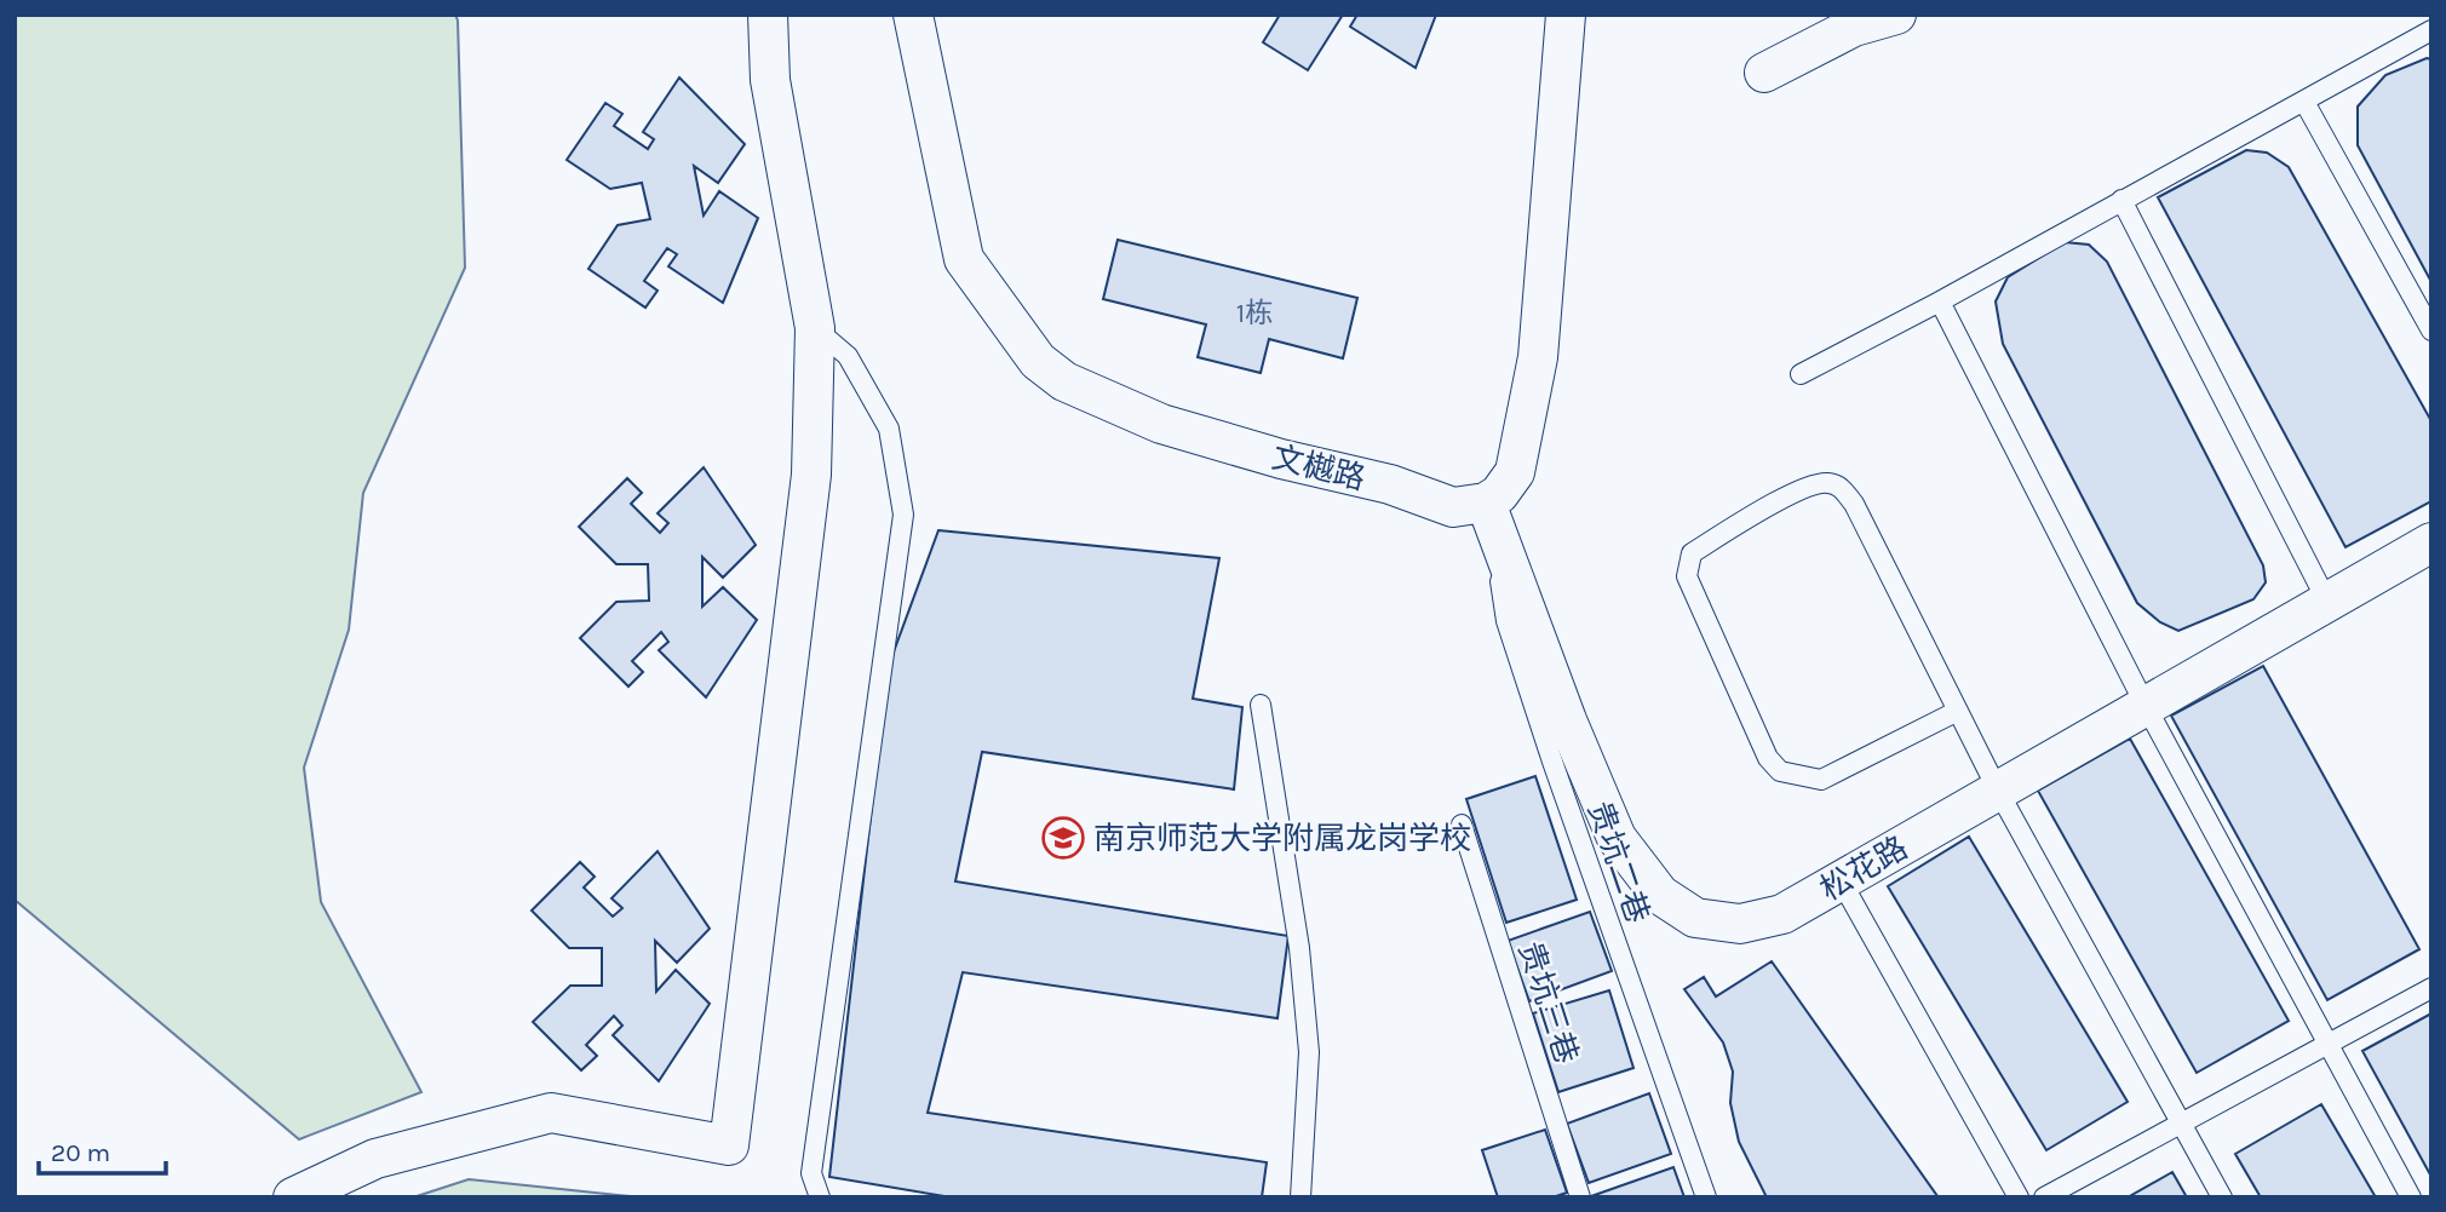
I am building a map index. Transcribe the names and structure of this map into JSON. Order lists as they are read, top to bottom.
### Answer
{
  "streets": {
    "street": ["文樾路", "松花路"],
    "lane": ["贵坑二巷", "贵坑三巷"]
  },
  "crossings": [
    ["文樾路", "松花路"],
    ["贵坑二巷", "松花路"]
  ],
  "places": {
    "school or university": ["南京师范大学附属龙岗学校"]
  },
  "house_numbers": ["1栋"],
  "scale_bar": "20 m"
}
